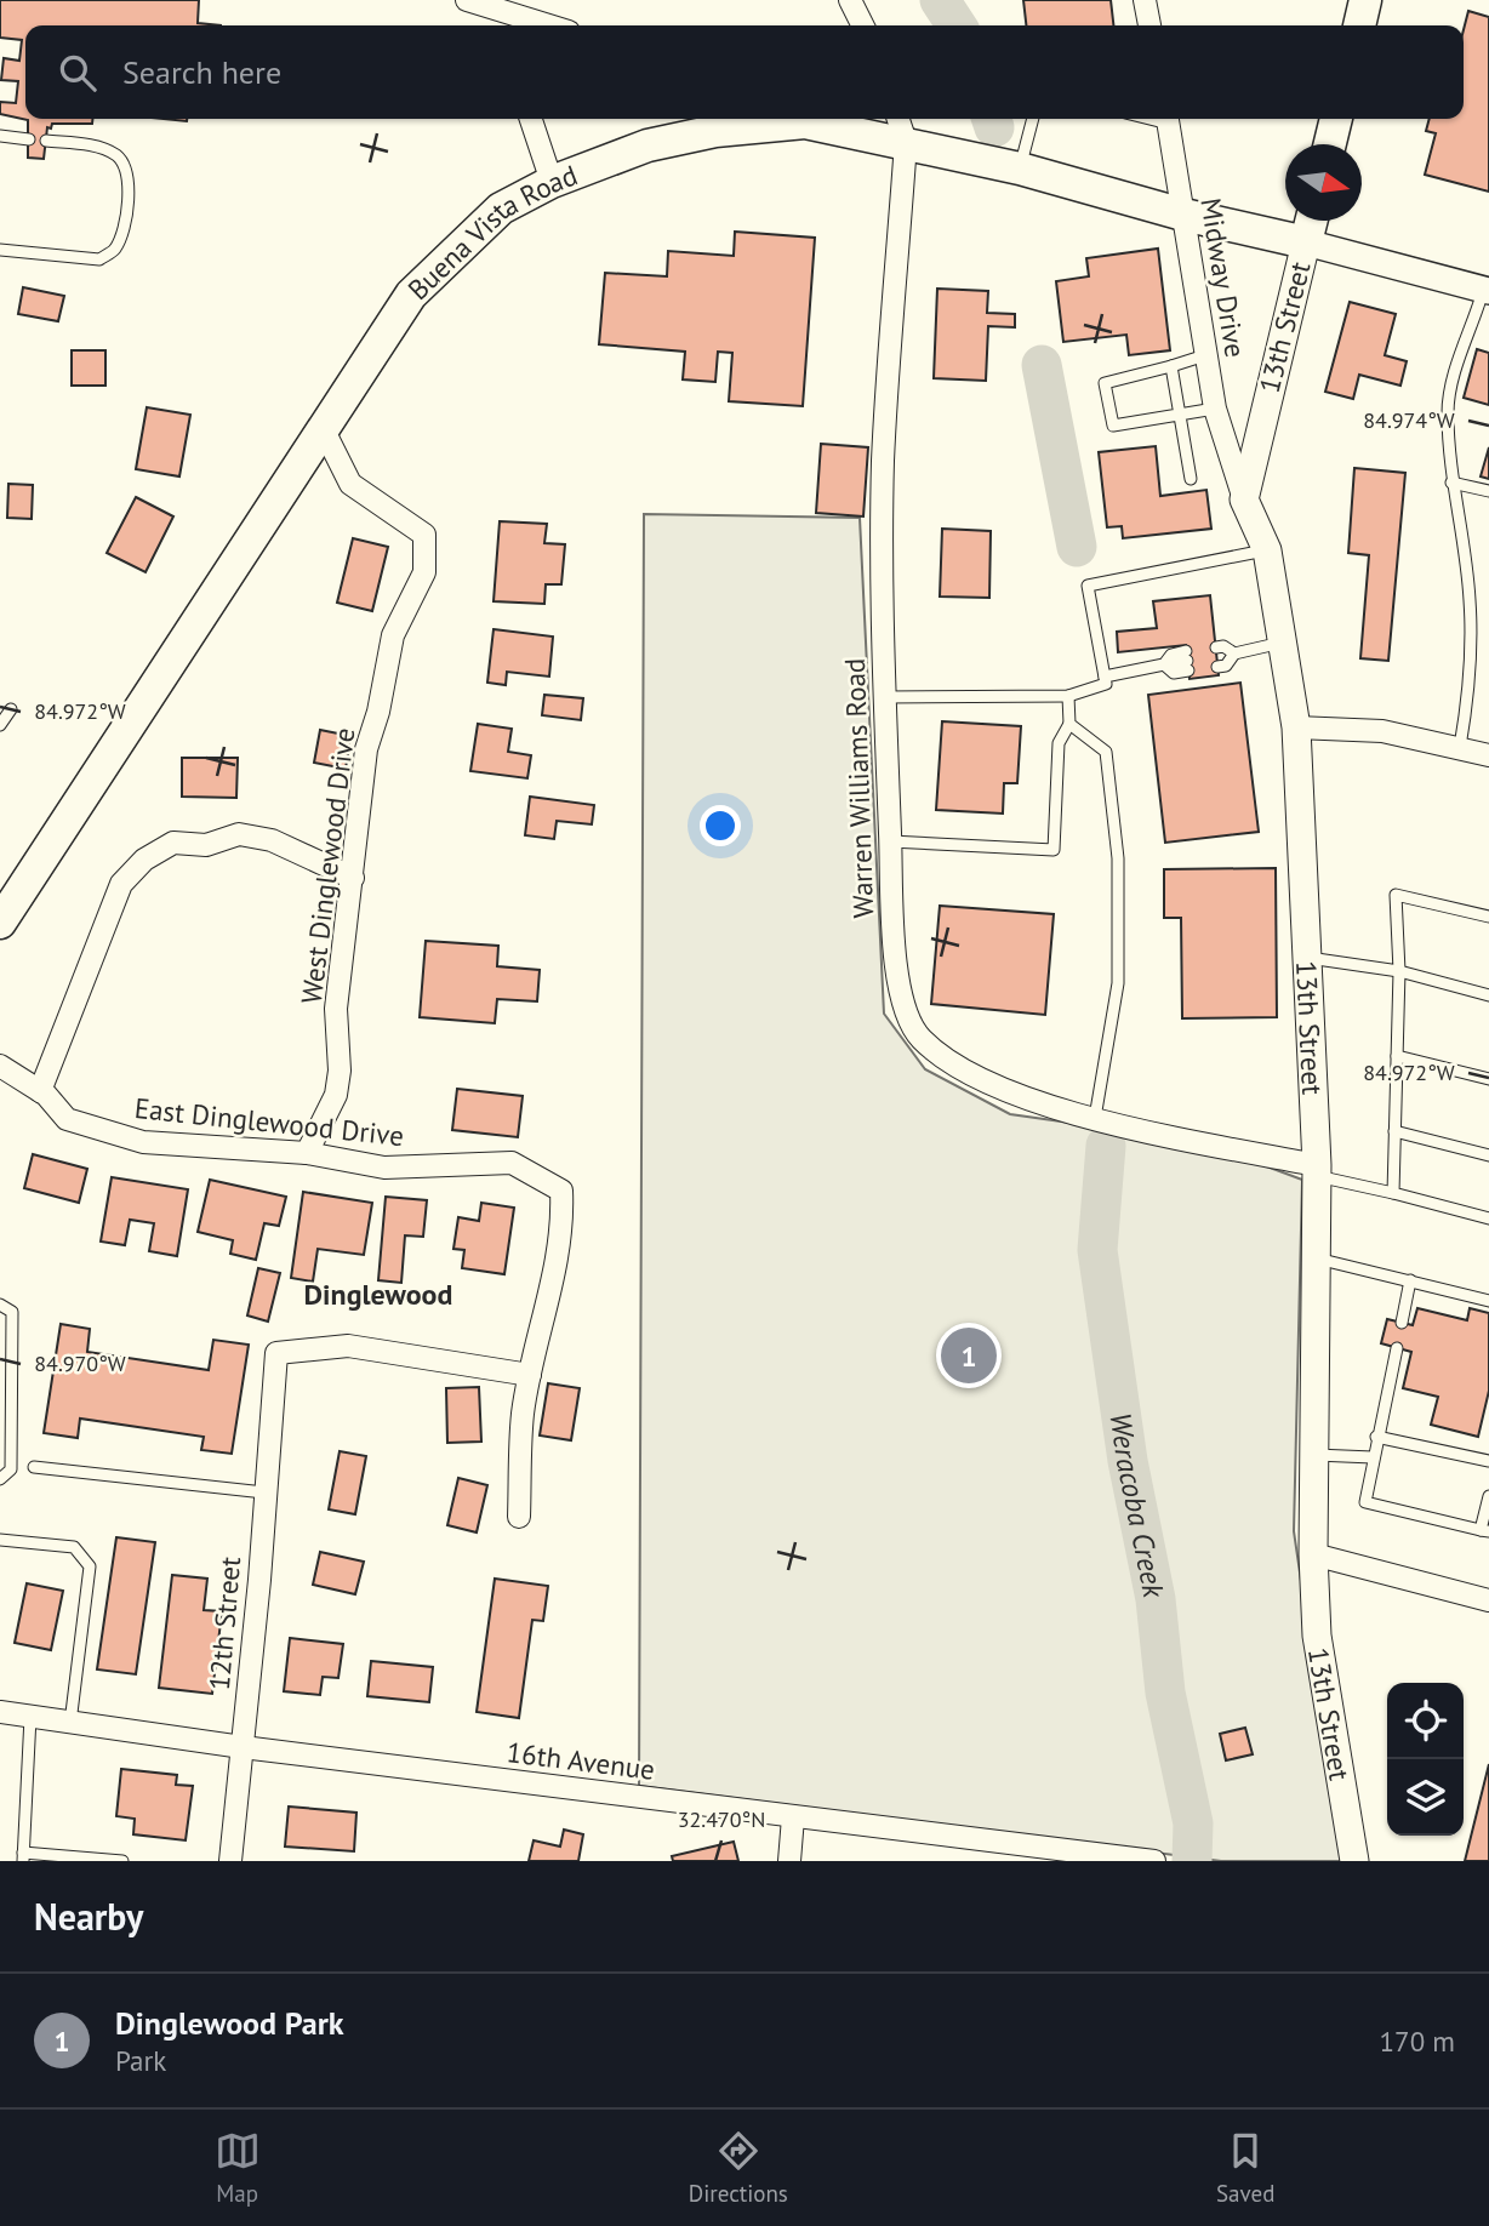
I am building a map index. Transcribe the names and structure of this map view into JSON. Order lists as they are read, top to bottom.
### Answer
{
  "streets": {
    "main road": ["Buena Vista Road", "13th Street"],
    "street": [
      "Midway Drive",
      "Warren Williams Road",
      "West Dinglewood Drive",
      "East Dinglewood Drive",
      "12th Street",
      "16th Avenue"
    ]
  },
  "crossings": [
    ["Buena Vista Road", "Midway Drive"],
    ["Buena Vista Road", "13th Street"],
    ["Buena Vista Road", "Warren Williams Road"],
    ["Buena Vista Road", "West Dinglewood Drive"],
    ["Midway Drive", "13th Street"],
    ["13th Street", "Warren Williams Road"],
    ["West Dinglewood Drive", "East Dinglewood Drive"],
    ["East Dinglewood Drive", "12th Street"],
    ["12th Street", "16th Avenue"]
  ],
  "districts": ["Dinglewood"],
  "water": ["Weracoba Creek"],
  "north": "right",
  "page": {
    "search": "Search here",
    "pins": "1",
    "heading": "Nearby",
    "list": [
      {
        "mark": "1",
        "name": "Dinglewood Park",
        "note": "Park",
        "value": "170 m"
      }
    ],
    "nav": ["Map", "Directions", "Saved"]
  },
  "coordinates": [
    "84.974°W",
    "84.972°W",
    "84.970°W",
    "32.470°N"
  ]
}
